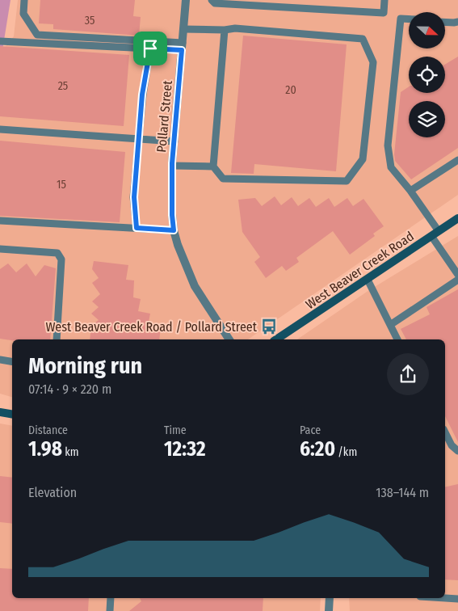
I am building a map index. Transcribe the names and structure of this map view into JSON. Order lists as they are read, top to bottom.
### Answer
{
  "streets": {
    "street": ["Pollard Street", "West Beaver Creek Road"]
  },
  "places": {
    "bus stop": ["West Beaver Creek Road / Pollard Street"]
  },
  "house_numbers": [
    "35",
    "25",
    "20",
    "15"
  ],
  "north": "right",
  "page": {
    "heading": ["Morning run", "07:14 · 9 × 220 m"],
    "stats": [
      ["Distance", "1.98 km"],
      ["Time", "12:32"],
      ["Pace", "6:20 /km"]
    ],
    "chart": ["Elevation", "138–144 m"]
  }
}
